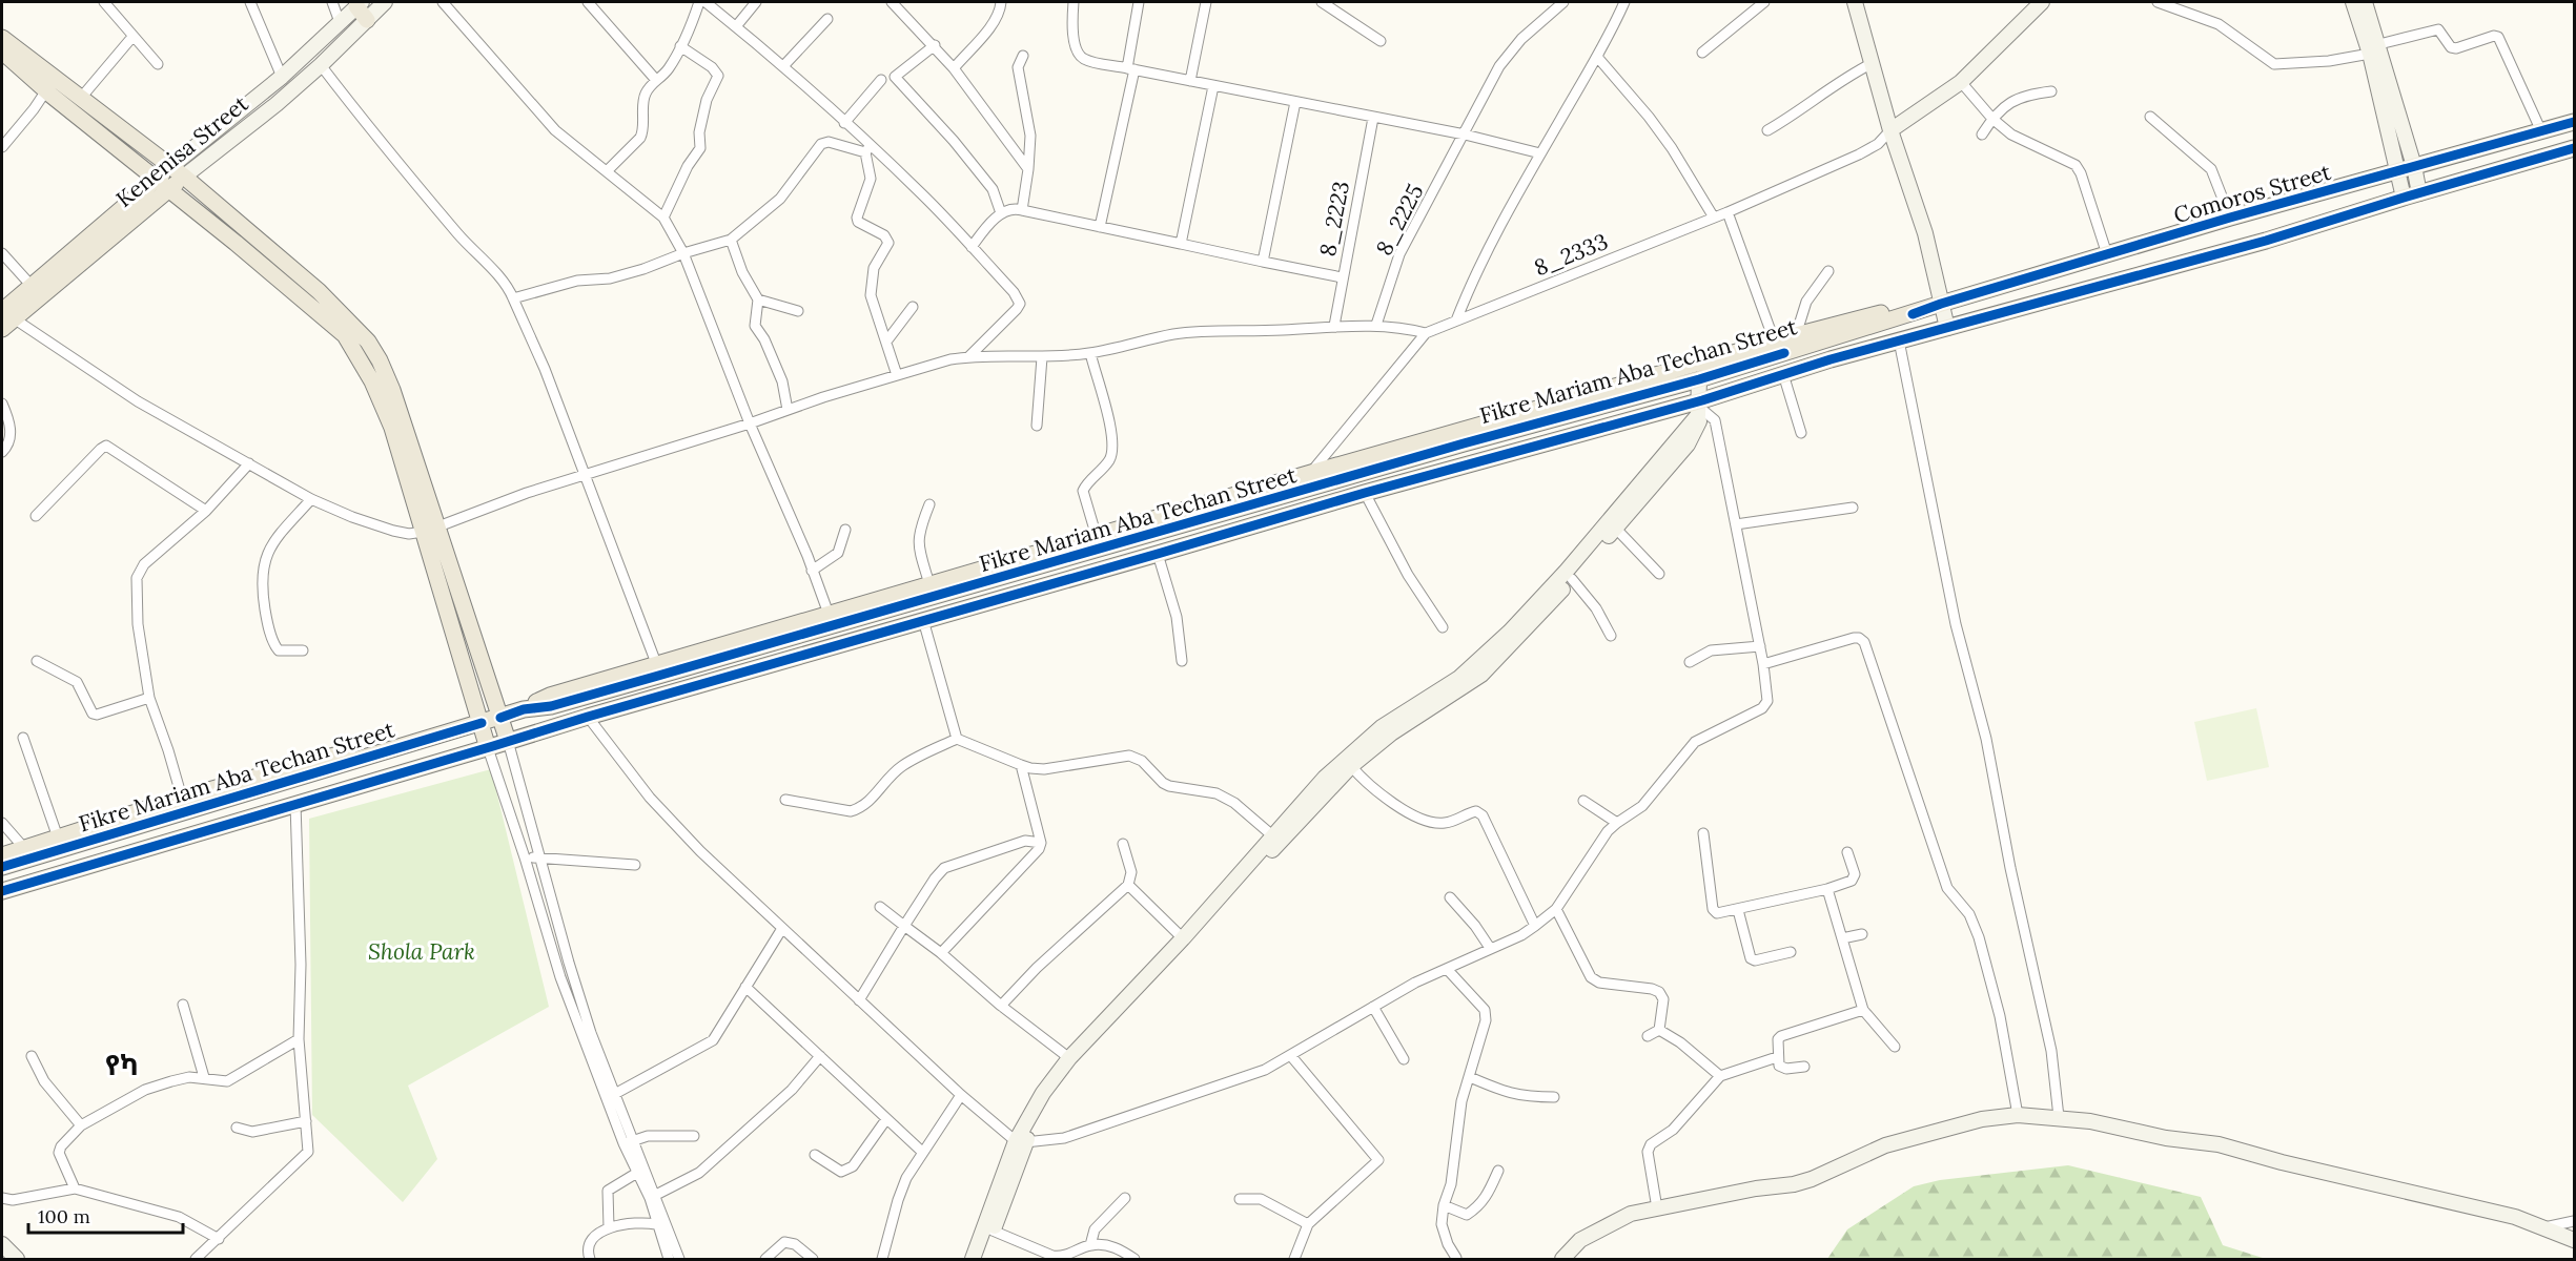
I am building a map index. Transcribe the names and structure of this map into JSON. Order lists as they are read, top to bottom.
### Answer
{
  "streets": {
    "main road": ["Kenenisa Street", "Comoros Street", "Fikre Mariam Aba Techan Street"],
    "street": ["8_2223", "8_2225", "8_2333"]
  },
  "crossings": [
    ["Comoros Street", "Fikre Mariam Aba Techan Street"]
  ],
  "districts": ["የካ"],
  "parks": ["Shola Park"],
  "scale_bar": "100 m"
}
